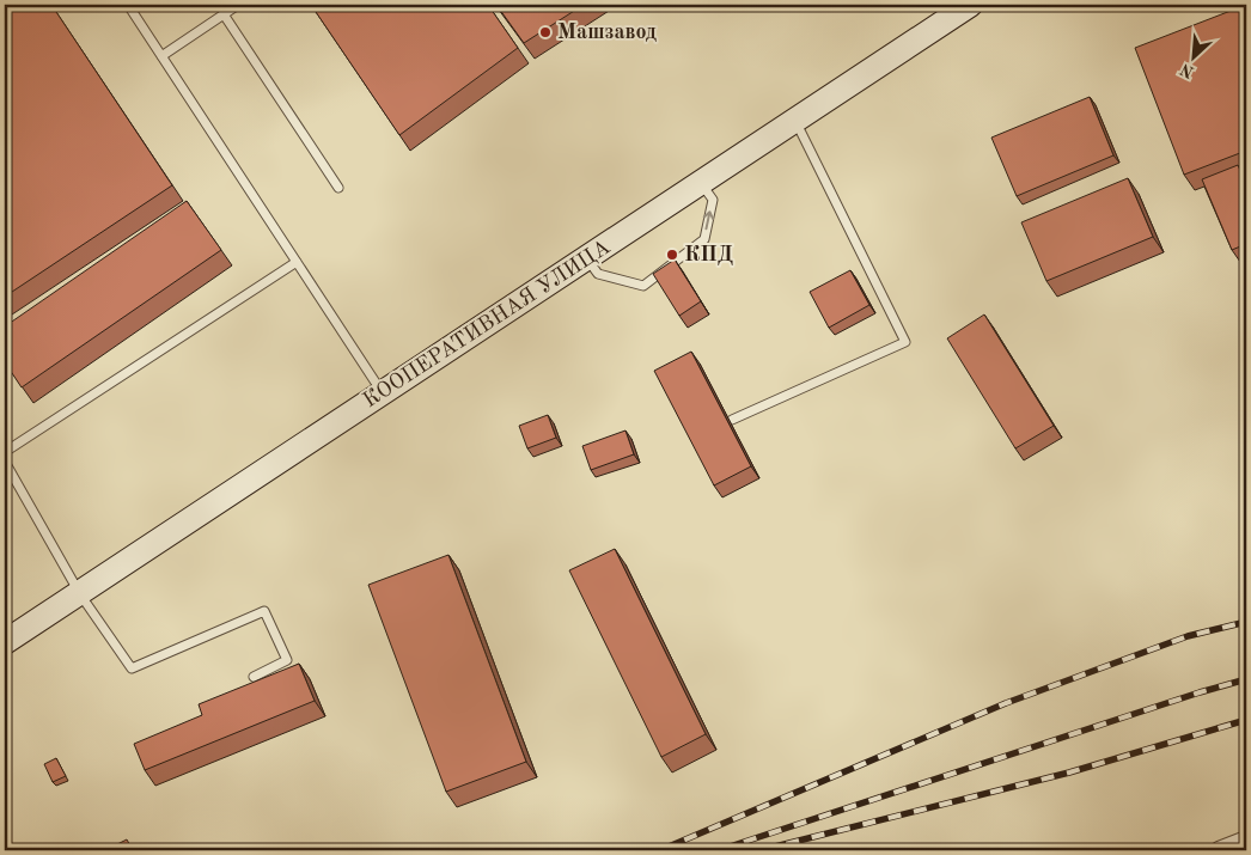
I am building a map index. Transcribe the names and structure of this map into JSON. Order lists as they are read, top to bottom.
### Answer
{
  "streets": {
    "main road": ["КООПЕРАТИВНАЯ УЛИЦА"]
  },
  "places": ["Машзавод", "КПД"],
  "north": "bottom left"
}
